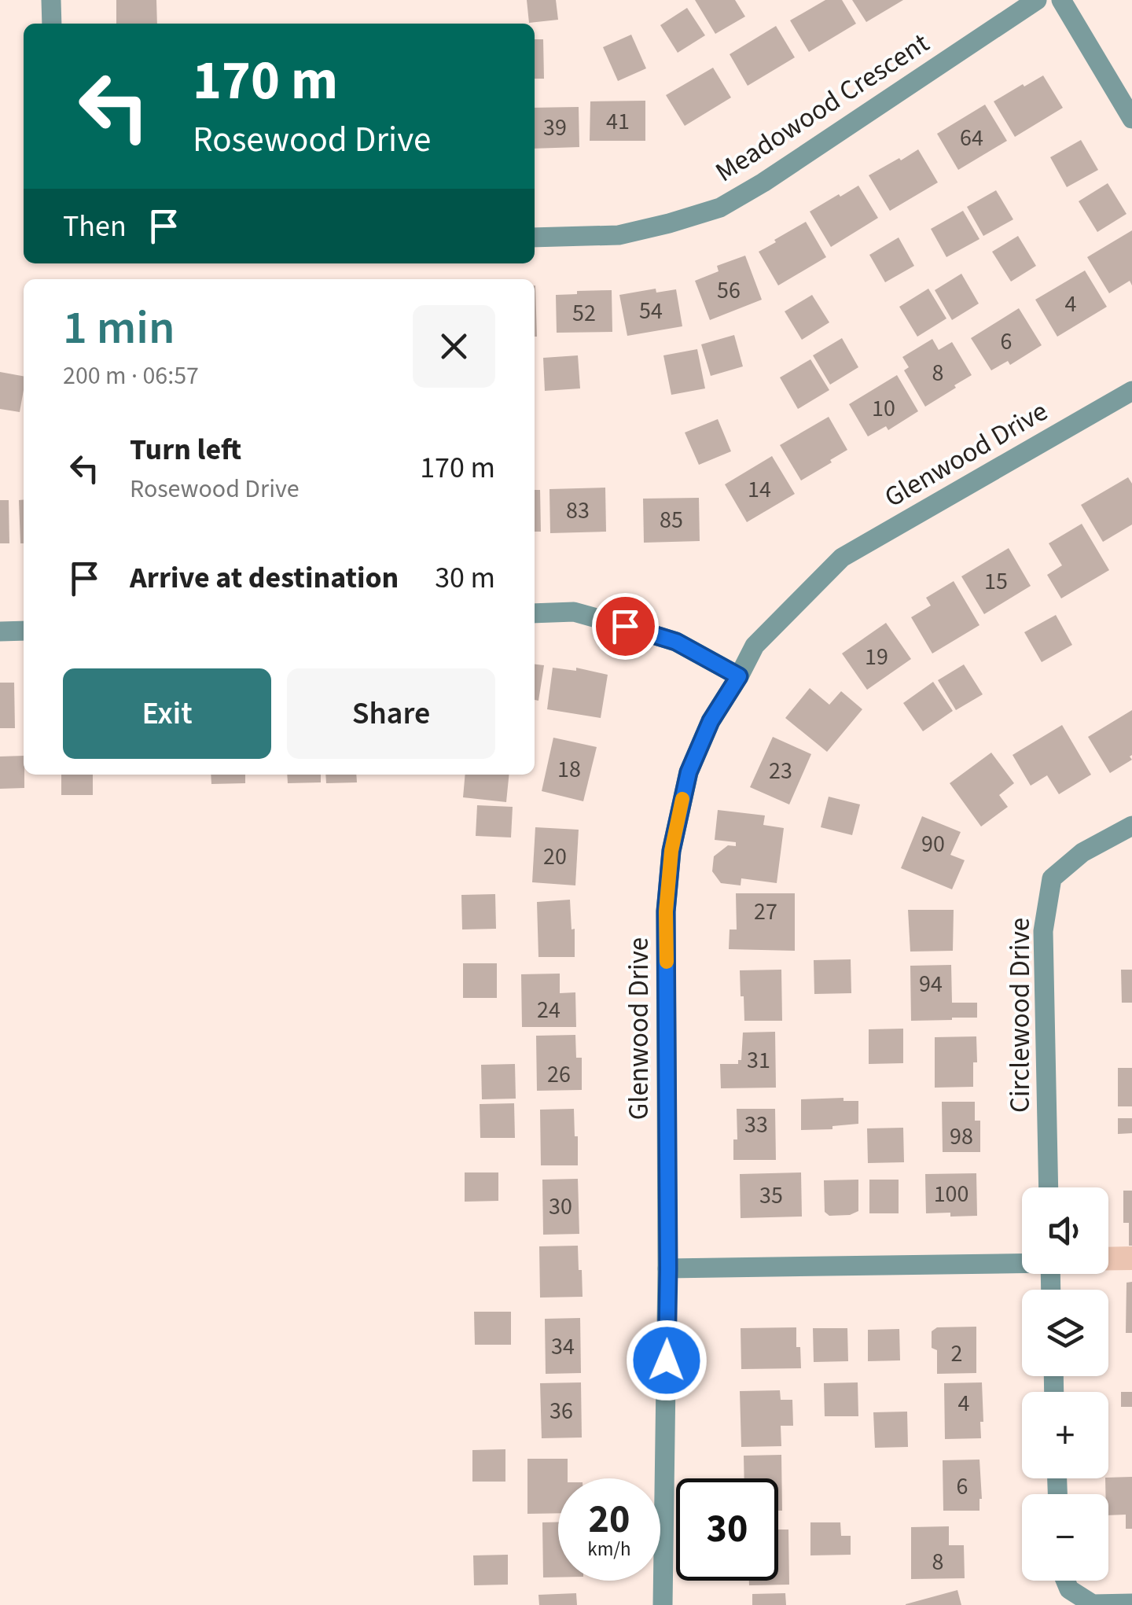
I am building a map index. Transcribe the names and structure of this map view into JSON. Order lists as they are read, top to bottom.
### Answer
{
  "streets": {
    "street": ["Meadowood Crescent", "Glenwood Drive", "Circlewood Drive"]
  },
  "house_numbers": [
    "41",
    "39",
    "64",
    "56",
    "4",
    "54",
    "52",
    "6",
    "8",
    "10",
    "14",
    "83",
    "85",
    "15",
    "19",
    "18",
    "23",
    "90",
    "20",
    "27",
    "94",
    "24",
    "31",
    "26",
    "33",
    "98",
    "100",
    "35",
    "30",
    "34",
    "2",
    "4",
    "36",
    "6",
    "8"
  ],
  "page": {
    "turn": ["170 m", "Rosewood Drive"],
    "then": "Then",
    "heading": ["1 min", "200 m · 06:57"],
    "list": [
      {
        "name": "Turn left",
        "note": "Rosewood Drive",
        "value": "170 m"
      },
      {
        "name": "Arrive at destination",
        "value": "30 m"
      }
    ],
    "buttons": ["Exit", "Share"],
    "map_buttons": ["+", "−"],
    "speed": "20 km/h",
    "limit": "30"
  }
}
